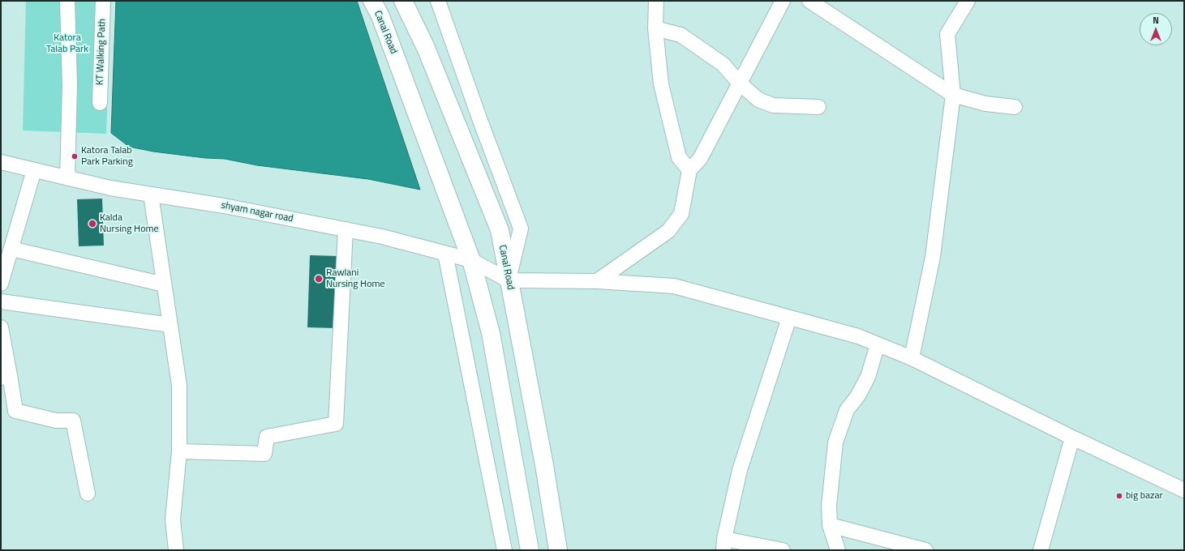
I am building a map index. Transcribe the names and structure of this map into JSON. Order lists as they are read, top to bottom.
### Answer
{
  "streets": {
    "main road": ["Canal Road"],
    "street": ["KT Walking Path", "shyam nagar road"]
  },
  "crossings": [
    ["Canal Road", "shyam nagar road"]
  ],
  "parks": ["Katora Talab Park"],
  "places": [
    "Katora Talab Park Parking",
    "Kalda Nursing Home",
    "Rawlani Nursing Home",
    "big bazar"
  ],
  "north": "top"
}
